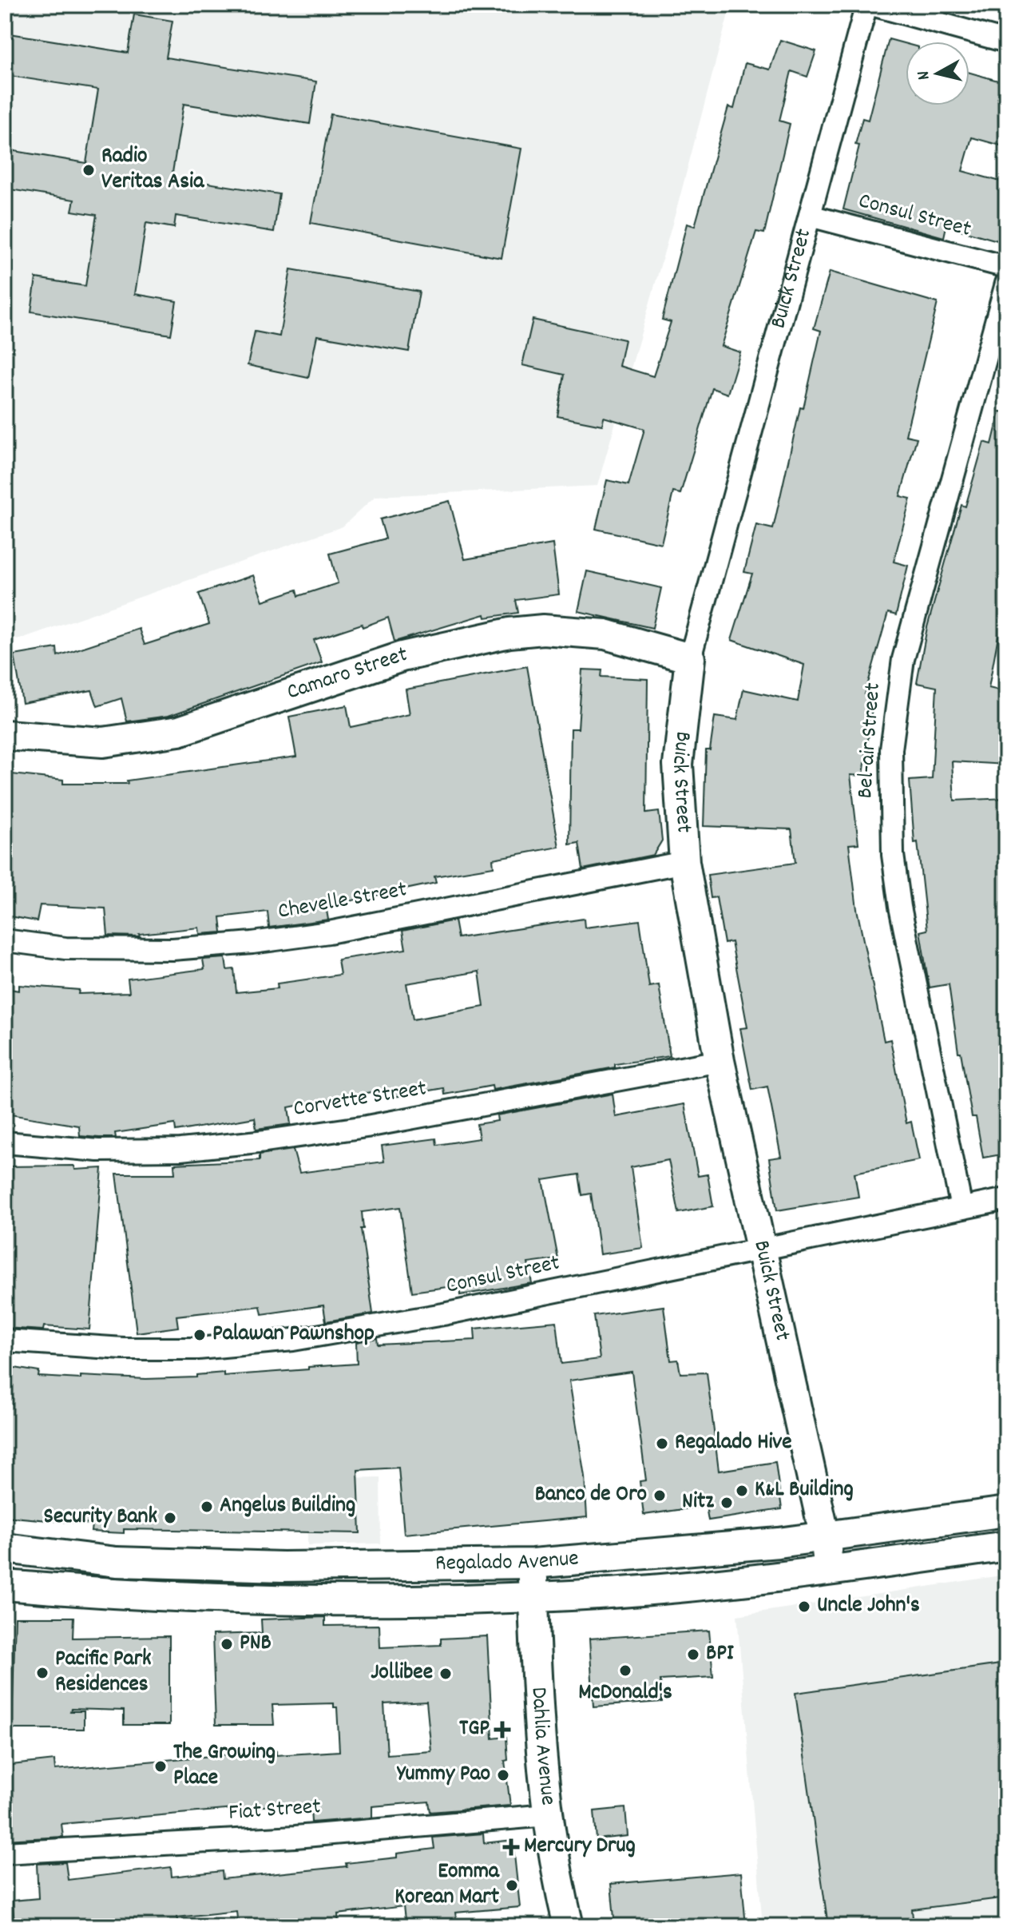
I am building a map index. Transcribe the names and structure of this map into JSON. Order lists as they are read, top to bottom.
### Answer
{
  "streets": {
    "main road": [
      "Buick Street",
      "Camaro Street",
      "Regalado Avenue",
      "Dahlia Avenue"
    ],
    "street": [
      "Consul Street",
      "Bel-air Street",
      "Chevelle Street",
      "Corvette Street",
      "Fiat Street"
    ]
  },
  "crossings": [
    ["Consul Street", "Buick Street"],
    ["Consul Street", "Bel-air Street"],
    ["Buick Street", "Camaro Street"],
    ["Buick Street", "Chevelle Street"],
    ["Buick Street", "Corvette Street"],
    ["Buick Street", "Regalado Avenue"],
    ["Regalado Avenue", "Dahlia Avenue"],
    ["Dahlia Avenue", "Fiat Street"]
  ],
  "places": {
    "other": [
      "Radio Veritas Asia",
      "Palawan Pawnshop",
      "Regalado Hive",
      "K&L Building",
      "Banco de Oro",
      "Nitz",
      "Angelus Building",
      "Security Bank",
      "Uncle John's",
      "PNB",
      "BPI",
      "McDonald's",
      "Pacific Park Residences",
      "Jollibee",
      "The Growing Place",
      "Yummy Pao",
      "Eomma Korean Mart"
    ],
    "health": ["TGP", "Mercury Drug"]
  },
  "north": "left"
}
